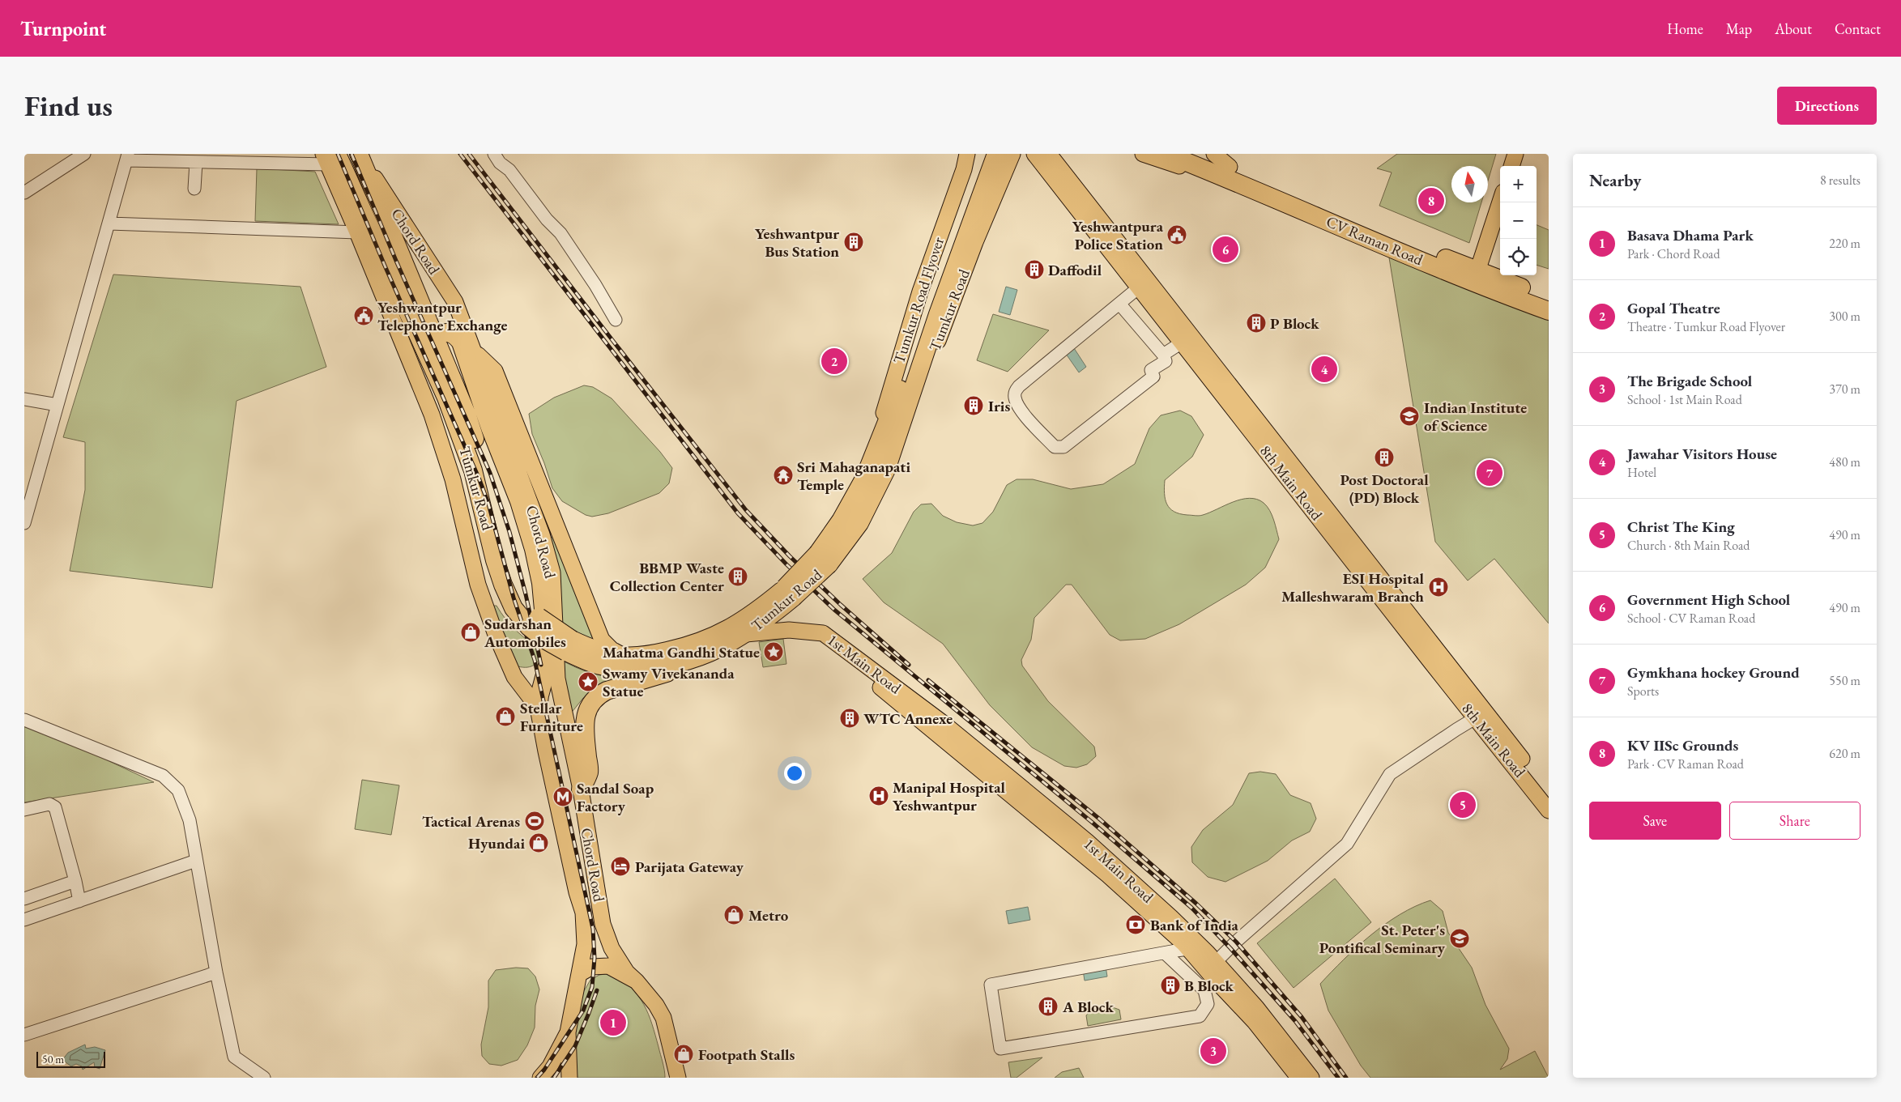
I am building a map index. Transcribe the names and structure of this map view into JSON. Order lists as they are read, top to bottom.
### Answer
{
  "streets": {
    "highway": ["CV Raman Road", "Tumkur Road"],
    "main road": [
      "Chord Road",
      "Tumkur Road Flyover",
      "8th Main Road",
      "1st Main Road"
    ]
  },
  "crossings": [
    ["Chord Road", "Tumkur Road"],
    ["Tumkur Road Flyover", "Tumkur Road"]
  ],
  "places": {
    "public building": ["Yeshwantpura Police Station", "Yeshwantpur Telephone Exchange"],
    "building": [
      "Yeshwantpur Bus Station",
      "Daffodil",
      "P Block",
      "Iris",
      "Post Doctoral (PD) Block",
      "BBMP Waste Collection Center",
      "WTC Annexe",
      "B Block",
      "A Block"
    ],
    "school or university": ["Indian Institute of Science", "St. Peter's Pontifical Seminary"],
    "temple": ["Sri Mahaganapati Temple"],
    "hospital": ["ESI Hospital Malleshwaram Branch", "Manipal Hospital Yeshwantpur"],
    "shop": [
      "Sudarshan Automobiles",
      "Stellar Furniture",
      "Hyundai",
      "Metro",
      "Footpath Stalls"
    ],
    "place": ["Mahatma Gandhi Statue", "Swamy Vivekananda Statue"],
    "metro station": ["Sandal Soap Factory"],
    "sports": ["Tactical Arenas"],
    "hotel": ["Parijata Gateway"],
    "bank": ["Bank of India"]
  },
  "scale_bar": "50 m",
  "north": "top",
  "page": {
    "header": "Turnpoint",
    "nav": [
      "Home",
      "Map",
      "About",
      "Contact"
    ],
    "buttons": [
      "Directions",
      ["Save", "Share"]
    ],
    "title": "Find us",
    "heading": ["Nearby", "8 results"],
    "map_buttons": ["+", "−"],
    "pins": [
      "8",
      "6",
      "2",
      "4",
      "7",
      "5",
      "1",
      "3"
    ],
    "list": [
      {
        "mark": "1",
        "name": "Basava Dhama Park",
        "note": "Park · Chord Road",
        "value": "220 m"
      },
      {
        "mark": "2",
        "name": "Gopal Theatre",
        "note": "Theatre · Tumkur Road Flyover",
        "value": "300 m"
      },
      {
        "mark": "3",
        "name": "The Brigade School",
        "note": "School · 1st Main Road",
        "value": "370 m"
      },
      {
        "mark": "4",
        "name": "Jawahar Visitors House",
        "note": "Hotel",
        "value": "480 m"
      },
      {
        "mark": "5",
        "name": "Christ The King",
        "note": "Church · 8th Main Road",
        "value": "490 m"
      },
      {
        "mark": "6",
        "name": "Government High School",
        "note": "School · CV Raman Road",
        "value": "490 m"
      },
      {
        "mark": "7",
        "name": "Gymkhana hockey Ground",
        "note": "Sports",
        "value": "550 m"
      },
      {
        "mark": "8",
        "name": "KV IISc Grounds",
        "note": "Park · CV Raman Road",
        "value": "620 m"
      }
    ],
    "scale": "50 m"
  }
}
